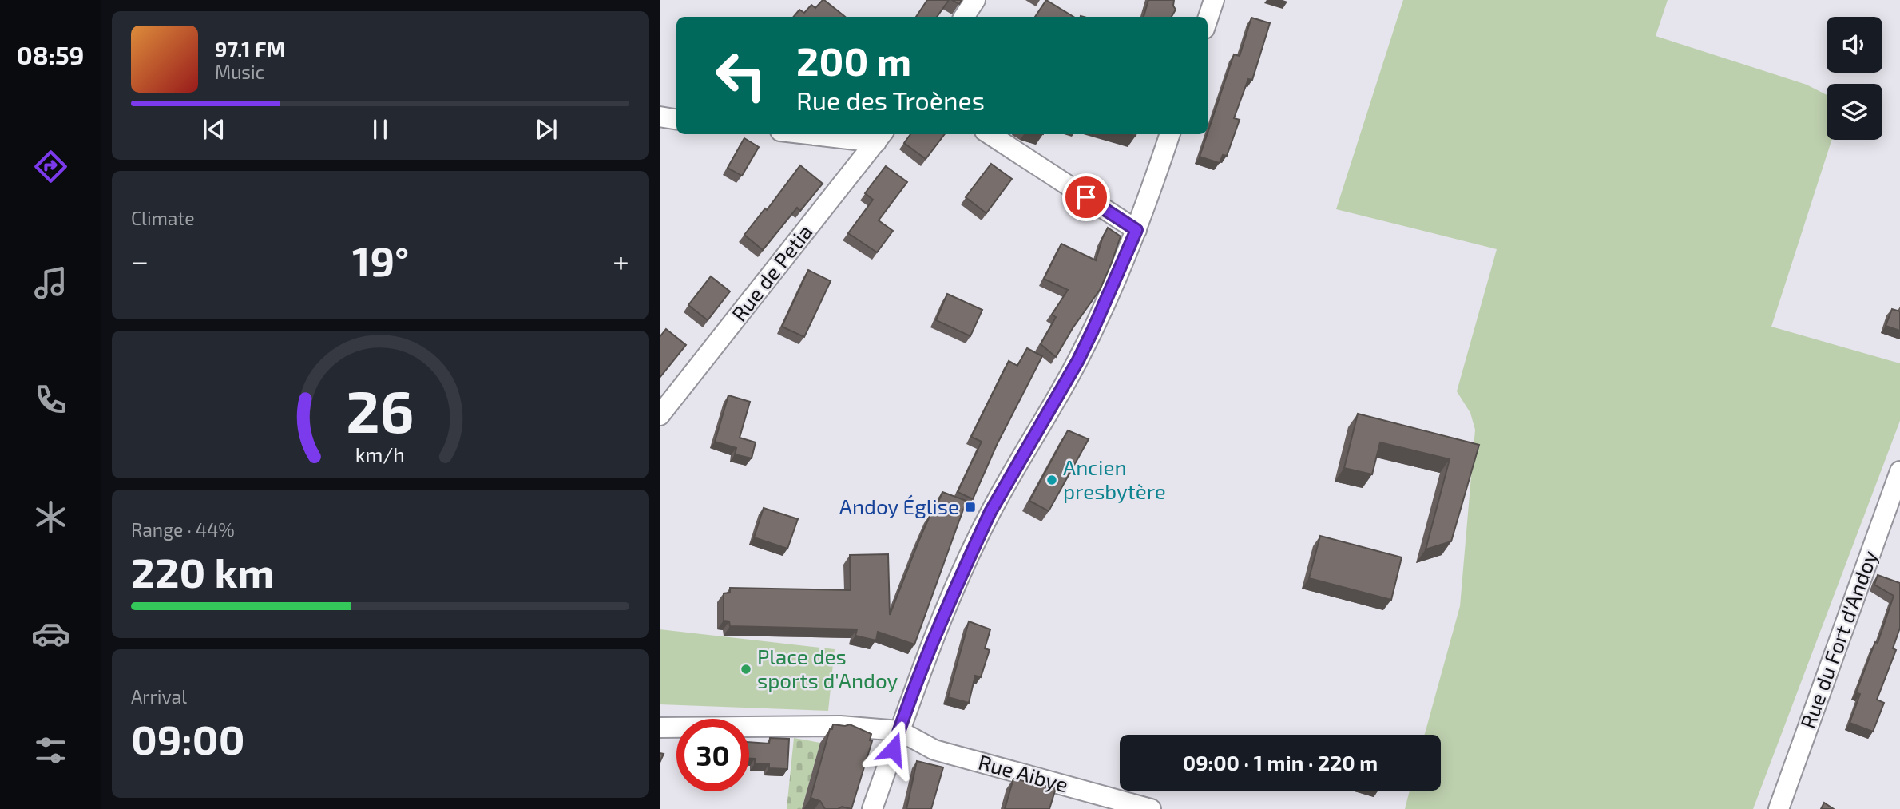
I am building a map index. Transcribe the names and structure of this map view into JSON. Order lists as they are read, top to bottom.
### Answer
{
  "streets": {
    "street": ["Rue de Petia", "Rue du Fort d'Andoy", "Rue Aibye"]
  },
  "places": {
    "other": ["Ancien presbytère", "Place des sports d'Andoy"],
    "transit": ["Andoy Église"]
  },
  "page": {
    "tabs": "08:59",
    "turn": ["200 m", "Rue des Troènes"],
    "song": ["97.1 FM", "Music"],
    "tile": [
      "Climate",
      ["Range · 44%", "220 km"],
      ["Arrival", "09:00"]
    ],
    "heat": ["−", "19°", "+"],
    "limit": "30",
    "trip": "09:00 · 1 min · 220 m",
    "gauge": ["26", "km/h"]
  }
}
